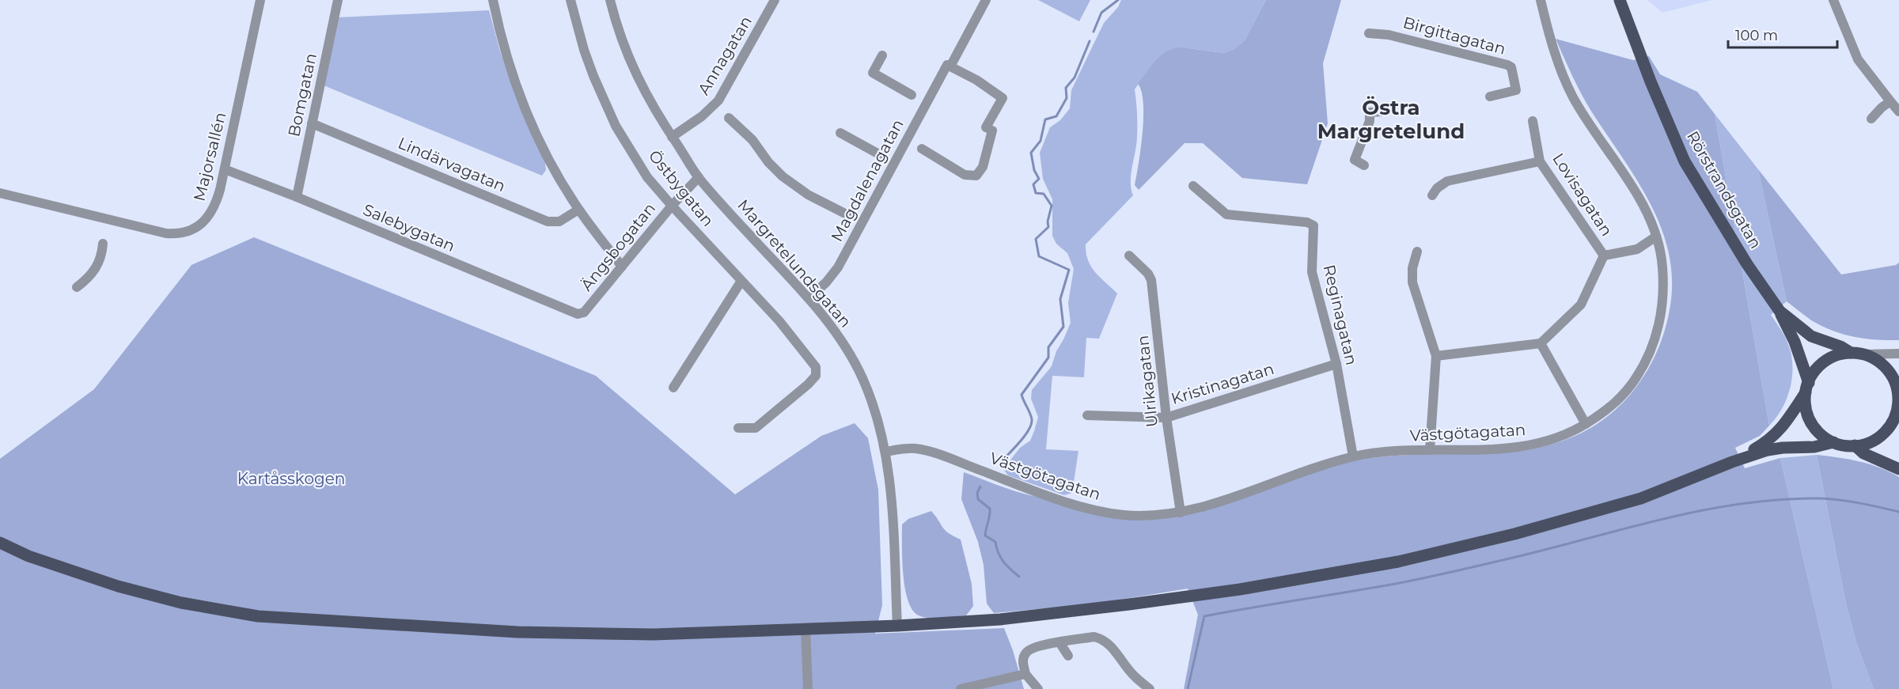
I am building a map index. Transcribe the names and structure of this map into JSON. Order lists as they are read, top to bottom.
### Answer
{
  "streets": {
    "main road": ["Rörstrandsgatan"],
    "street": [
      "Birgittagatan",
      "Annagatan",
      "Bomgatan",
      "Majorsallén",
      "Lindärvagatan",
      "Magdalenagatan",
      "Östbygatan",
      "Lovisagatan",
      "Salebygatan",
      "Ängsbogatan",
      "Margretelundsgatan",
      "Reginagatan",
      "Ulrikagatan",
      "Kristinagatan",
      "Västgötagatan"
    ]
  },
  "crossings": [
    ["Annagatan", "Margretelundsgatan"],
    ["Bomgatan", "Lindärvagatan"],
    ["Bomgatan", "Salebygatan"],
    ["Majorsallén", "Salebygatan"],
    ["Magdalenagatan", "Margretelundsgatan"],
    ["Östbygatan", "Ängsbogatan"],
    ["Lovisagatan", "Västgötagatan"],
    ["Salebygatan", "Ängsbogatan"],
    ["Ängsbogatan", "Margretelundsgatan"],
    ["Margretelundsgatan", "Västgötagatan"],
    ["Reginagatan", "Kristinagatan"],
    ["Reginagatan", "Västgötagatan"],
    ["Ulrikagatan", "Kristinagatan"],
    ["Ulrikagatan", "Västgötagatan"]
  ],
  "districts": ["Östra Margretelund"],
  "parks": ["Kartåsskogen"],
  "scale_bar": "100 m"
}
